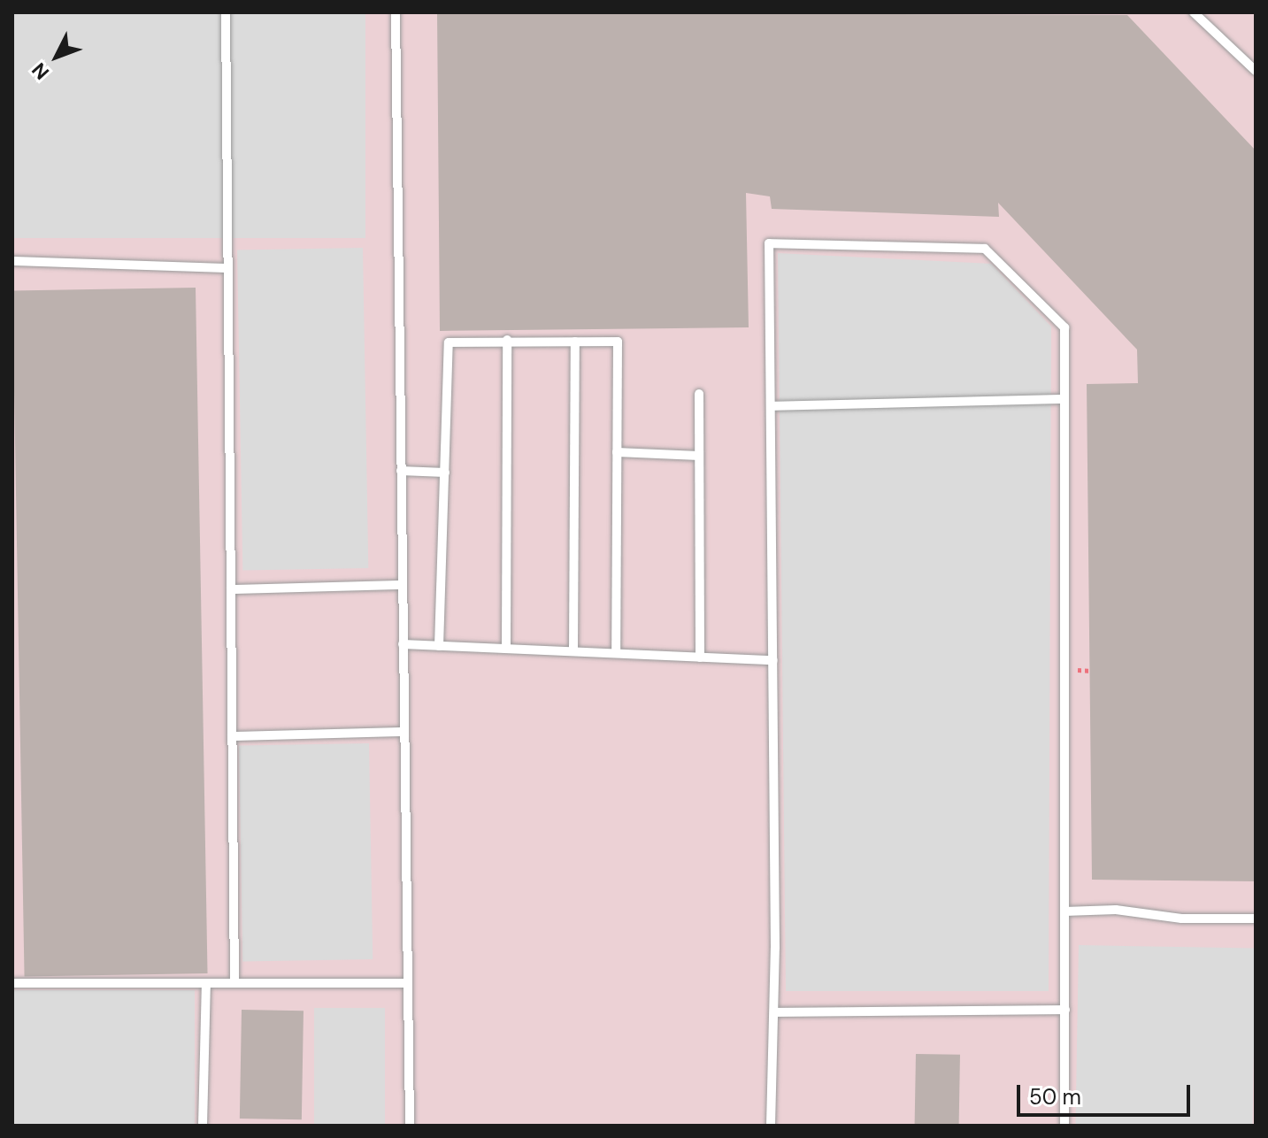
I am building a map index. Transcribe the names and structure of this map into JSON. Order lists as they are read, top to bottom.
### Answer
{
  "scale_bar": "50 m",
  "north": "bottom left"
}
